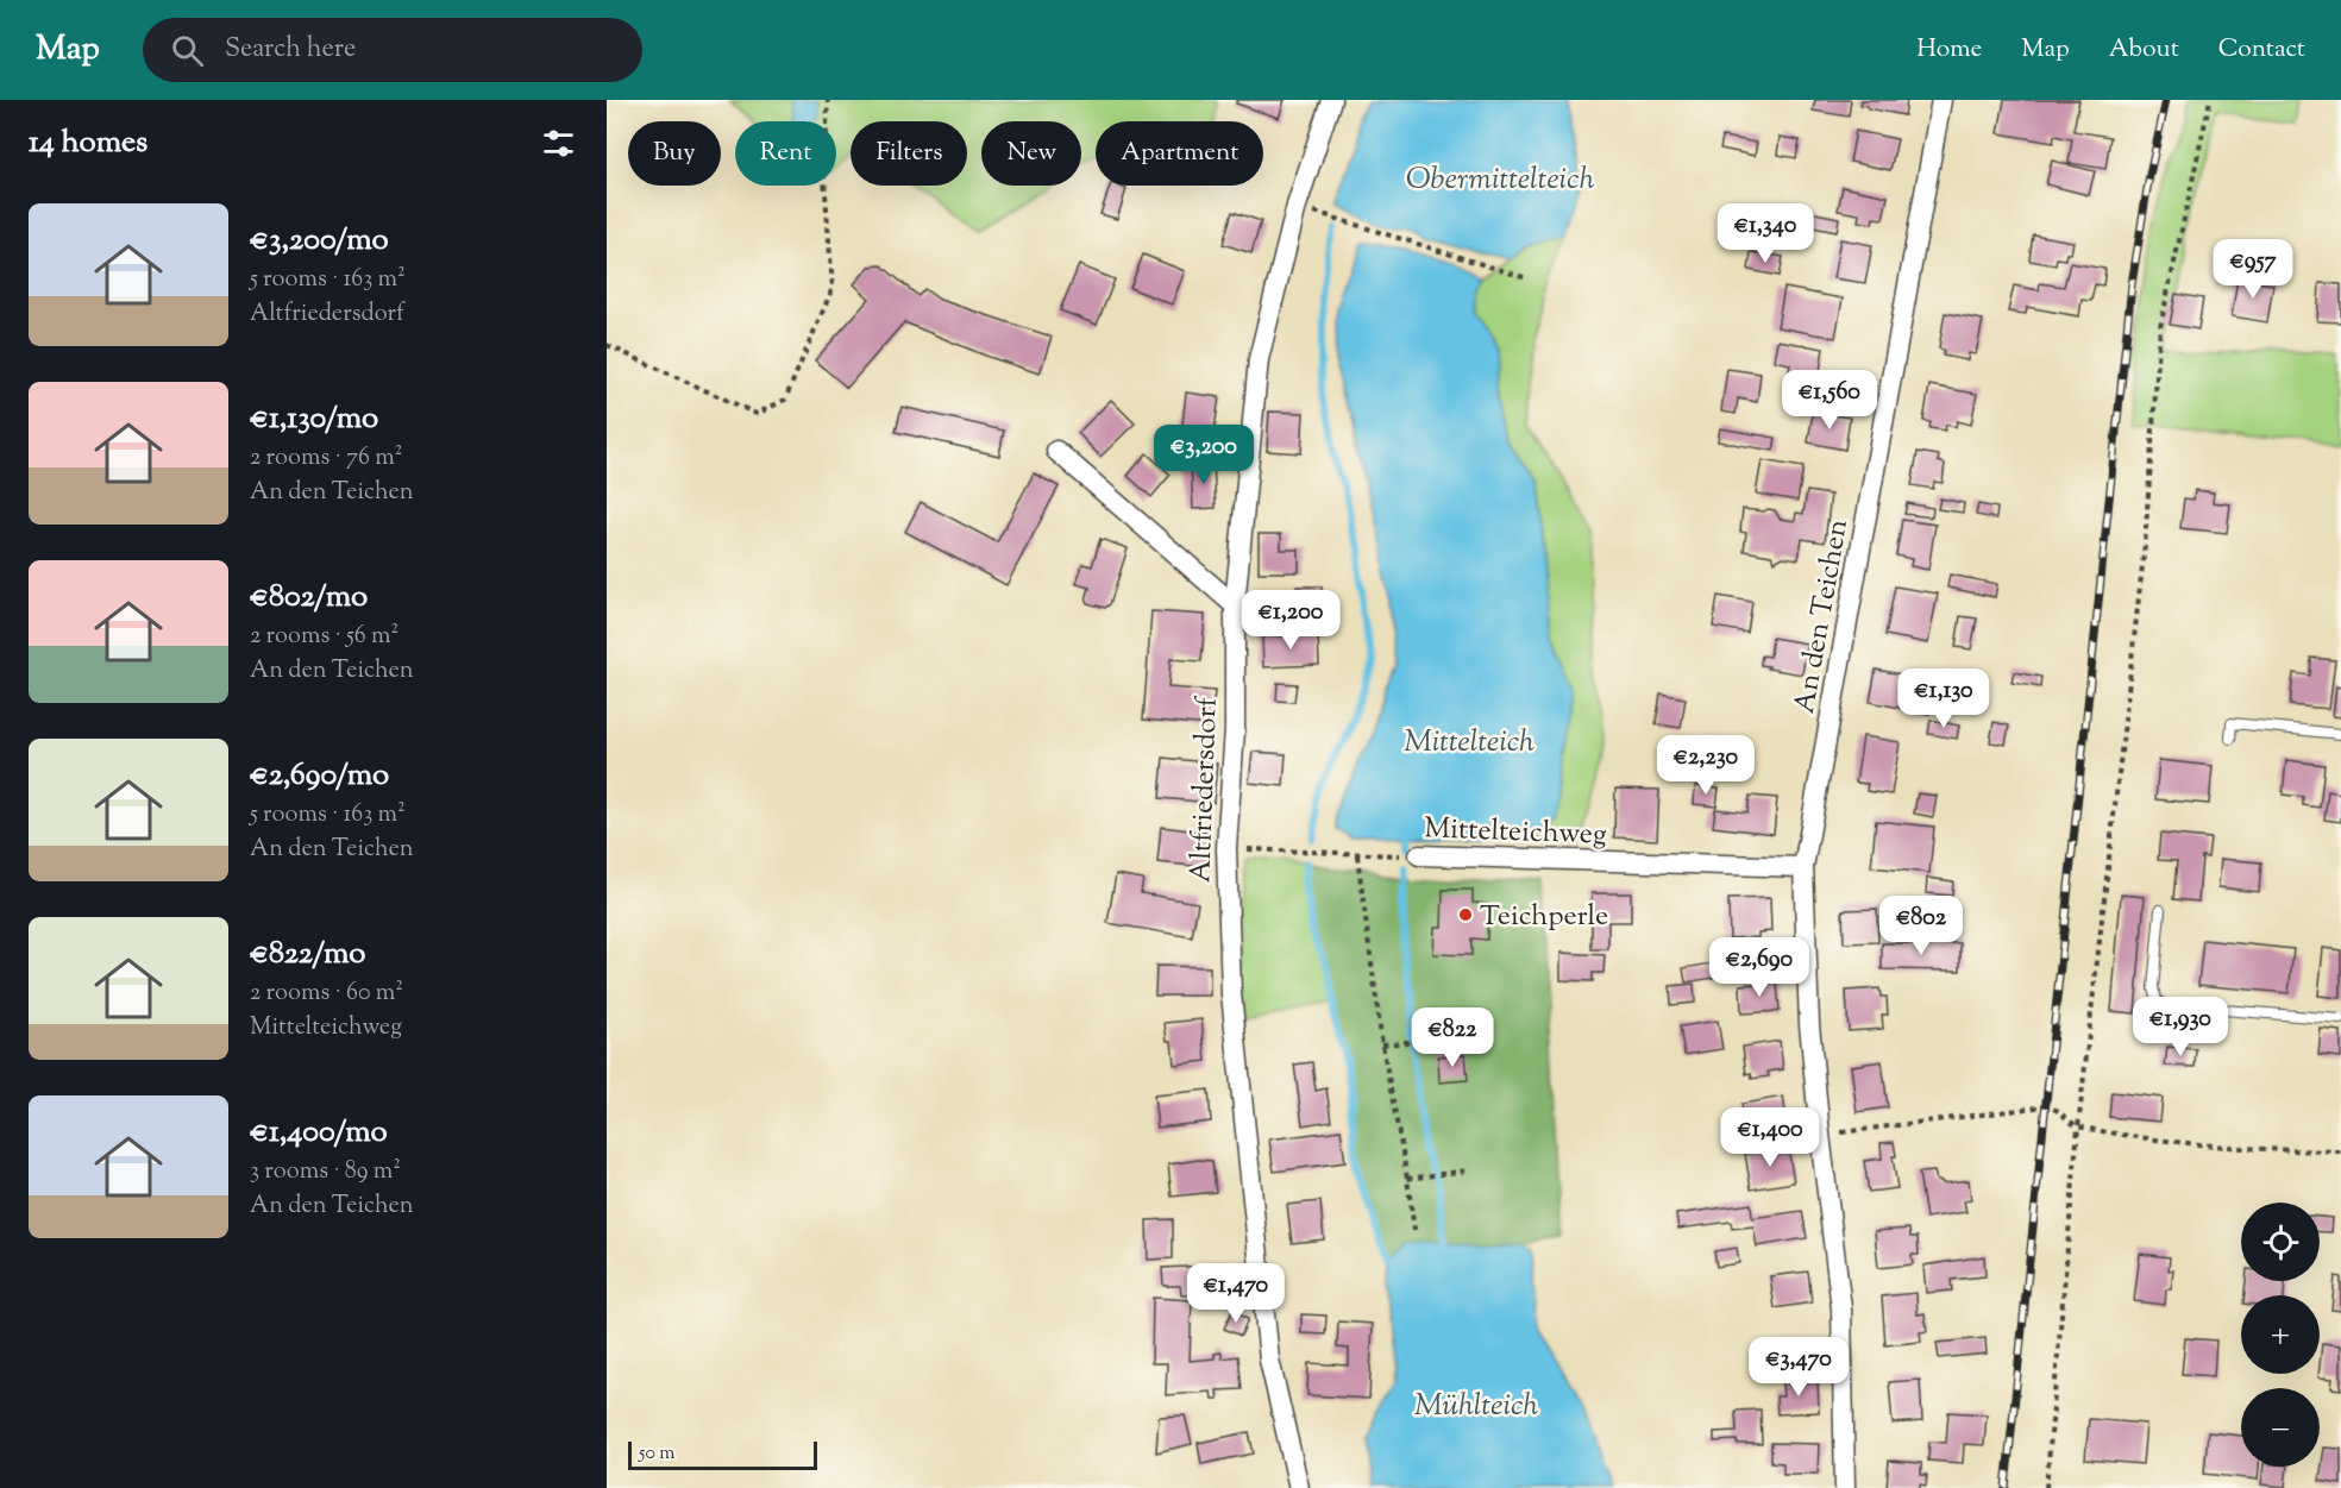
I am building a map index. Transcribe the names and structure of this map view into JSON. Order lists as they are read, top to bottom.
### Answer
{
  "streets": {
    "street": ["An den Teichen", "Altfriedersdorf", "Mittelteichweg"]
  },
  "crossings": [
    ["An den Teichen", "Mittelteichweg"],
    ["Altfriedersdorf", "Mittelteichweg"]
  ],
  "water": ["Obermittelteich", "Mittelteich", "Mühlteich"],
  "places": ["Teichperle"],
  "scale_bar": "50 m",
  "page": {
    "header": "Map",
    "search": "Search here",
    "nav": [
      "Home",
      "Map",
      "About",
      "Contact"
    ],
    "heading": "14 homes",
    "chip": [
      "Buy",
      "Rent",
      "Filters",
      "New",
      "Apartment"
    ],
    "list": [
      {
        "name": "€3,200/mo",
        "note": "5 rooms · 163 m² · Altfriedersdorf"
      },
      {
        "name": "€1,130/mo",
        "note": "2 rooms · 76 m² · An den Teichen"
      },
      {
        "name": "€802/mo",
        "note": "2 rooms · 56 m² · An den Teichen"
      },
      {
        "name": "€2,690/mo",
        "note": "5 rooms · 163 m² · An den Teichen"
      },
      {
        "name": "€822/mo",
        "note": "2 rooms · 60 m² · Mittelteichweg"
      },
      {
        "name": "€1,400/mo",
        "note": "3 rooms · 89 m² · An den Teichen"
      }
    ],
    "price": [
      "€1,340",
      "€957",
      "€1,560",
      "€3,200",
      "€1,200",
      "€1,130",
      "€2,230",
      "€802",
      "€2,690",
      "€1,930",
      "€822",
      "€1,400",
      "€1,470",
      "€3,470"
    ],
    "map_buttons": ["+", "−"],
    "scale": "50 m"
  }
}
